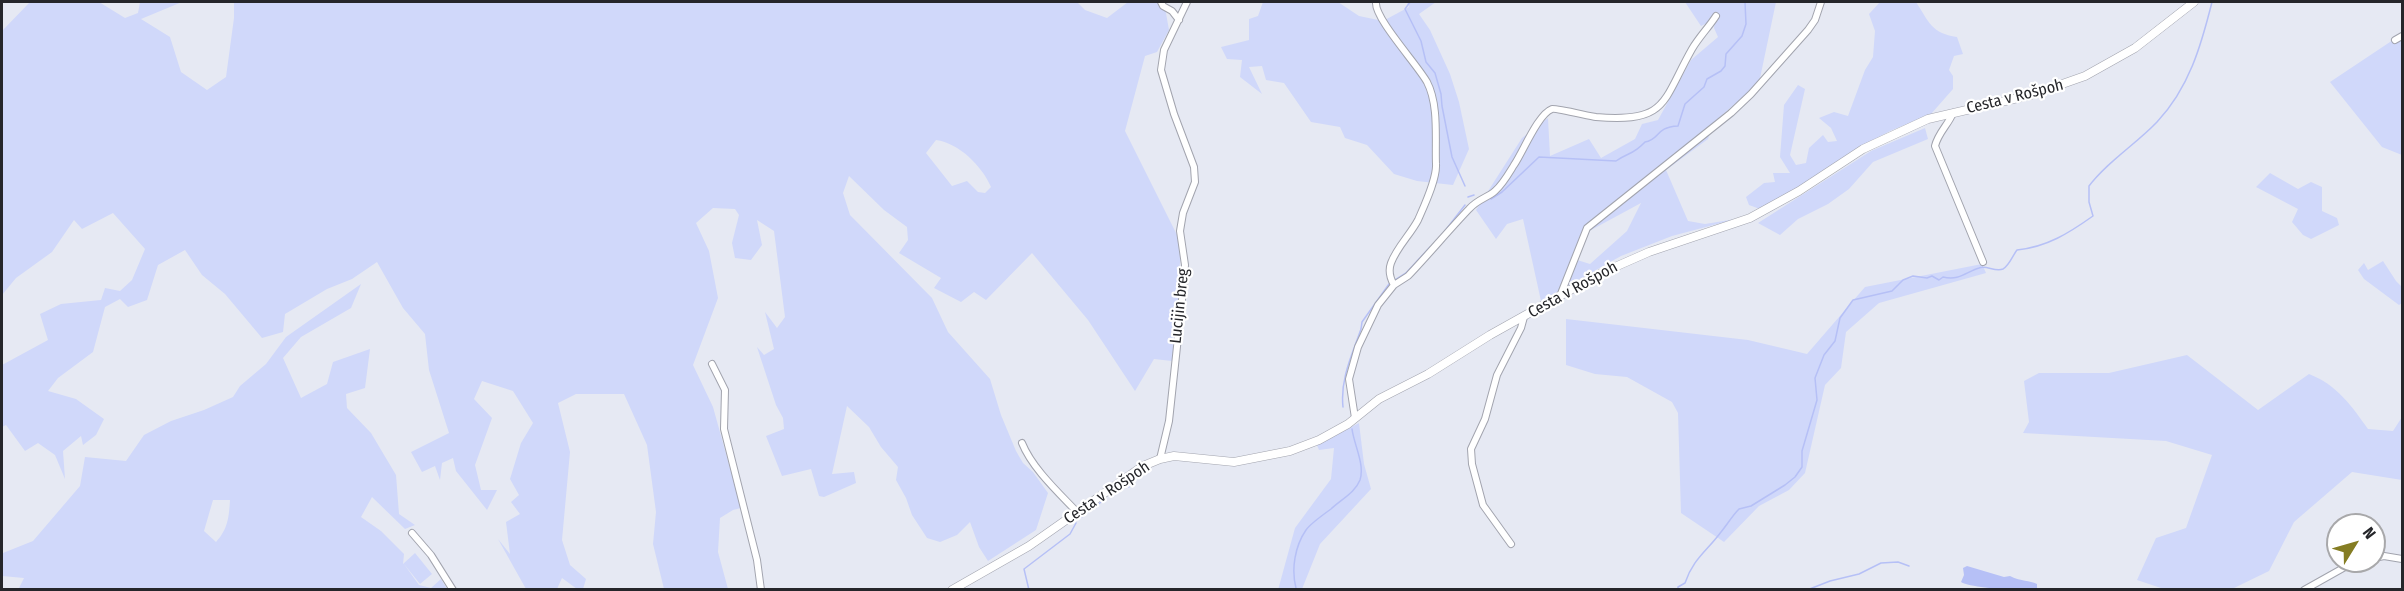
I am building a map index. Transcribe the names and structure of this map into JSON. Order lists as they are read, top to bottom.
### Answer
{
  "streets": {
    "street": ["Cesta v Rošpoh", "Lucijin breg"]
  },
  "crossings": [
    ["Cesta v Rošpoh", "Lucijin breg"]
  ],
  "north": "top right"
}
